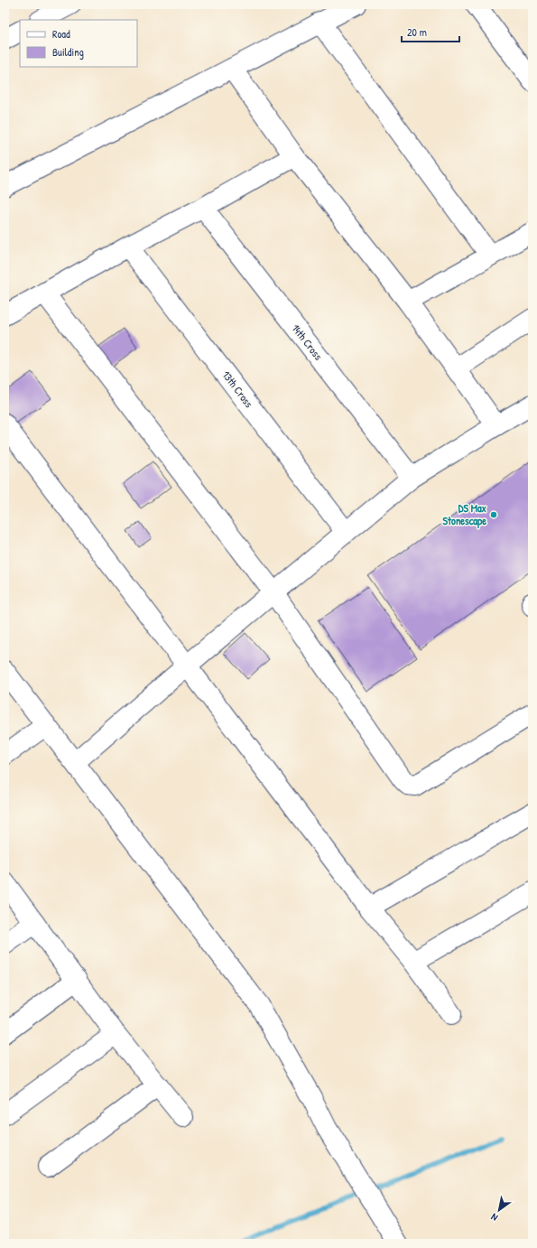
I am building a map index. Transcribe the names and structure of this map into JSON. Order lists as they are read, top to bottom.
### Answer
{
  "streets": {
    "street": ["14th Cross", "13th Cross"]
  },
  "places": ["DS Max Stonescape"],
  "legend": ["Road", "Building"],
  "scale_bar": "20 m",
  "north": "bottom left"
}
